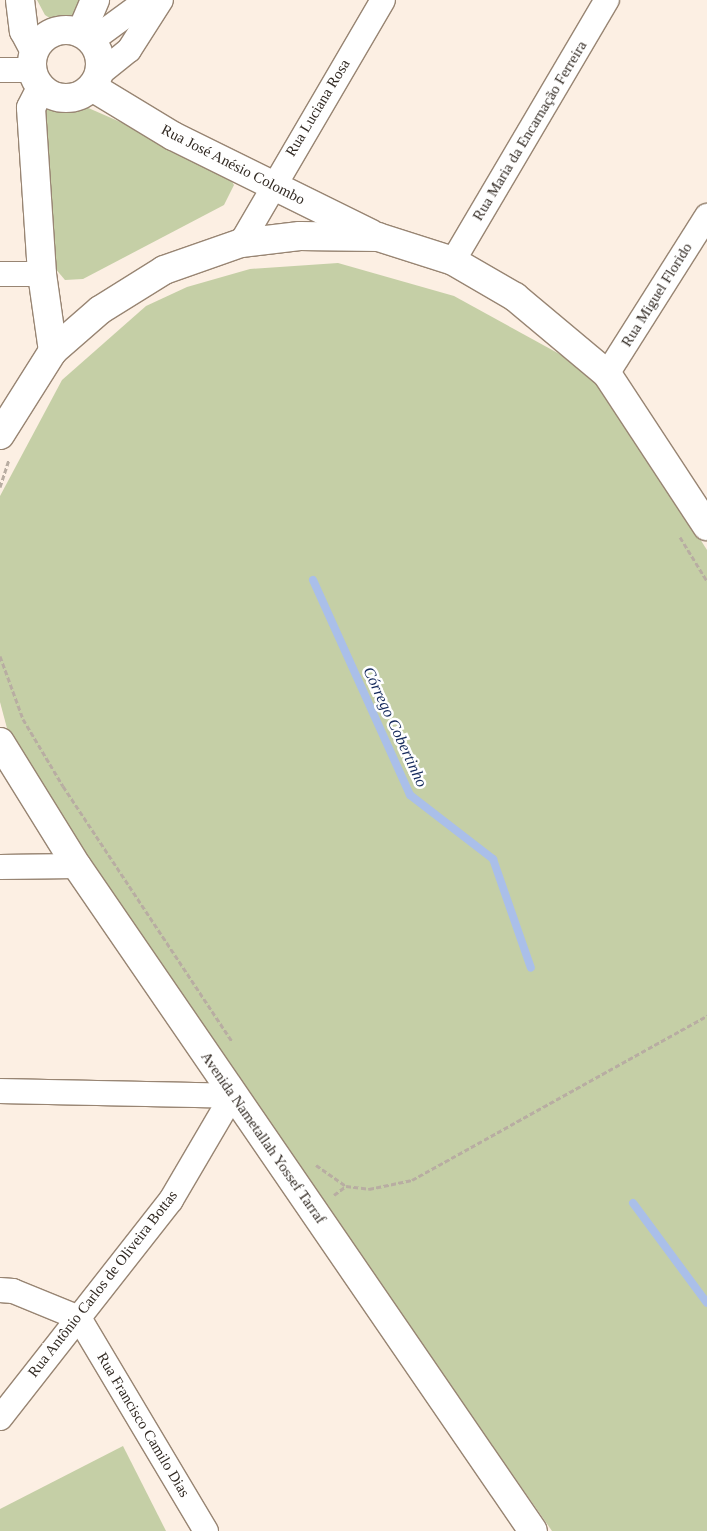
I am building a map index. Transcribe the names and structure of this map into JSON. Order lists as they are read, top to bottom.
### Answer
{
  "streets": {
    "street": [
      "Rua Luciana Rosa",
      "Rua Maria da Encarnação Ferreira",
      "Rua José Anésio Colombo",
      "Rua Miguel Florido",
      "Avenida Nametallah Yossef Tarraf",
      "Rua Antônio Carlos de Oliveira Bottas",
      "Rua Francisco Camilo Dias"
    ]
  },
  "crossings": [
    ["Rua Luciana Rosa", "Rua José Anésio Colombo"],
    ["Avenida Nametallah Yossef Tarraf", "Rua Antônio Carlos de Oliveira Bottas"],
    ["Rua Antônio Carlos de Oliveira Bottas", "Rua Francisco Camilo Dias"]
  ],
  "water": ["Córrego Cobertinho"]
}
